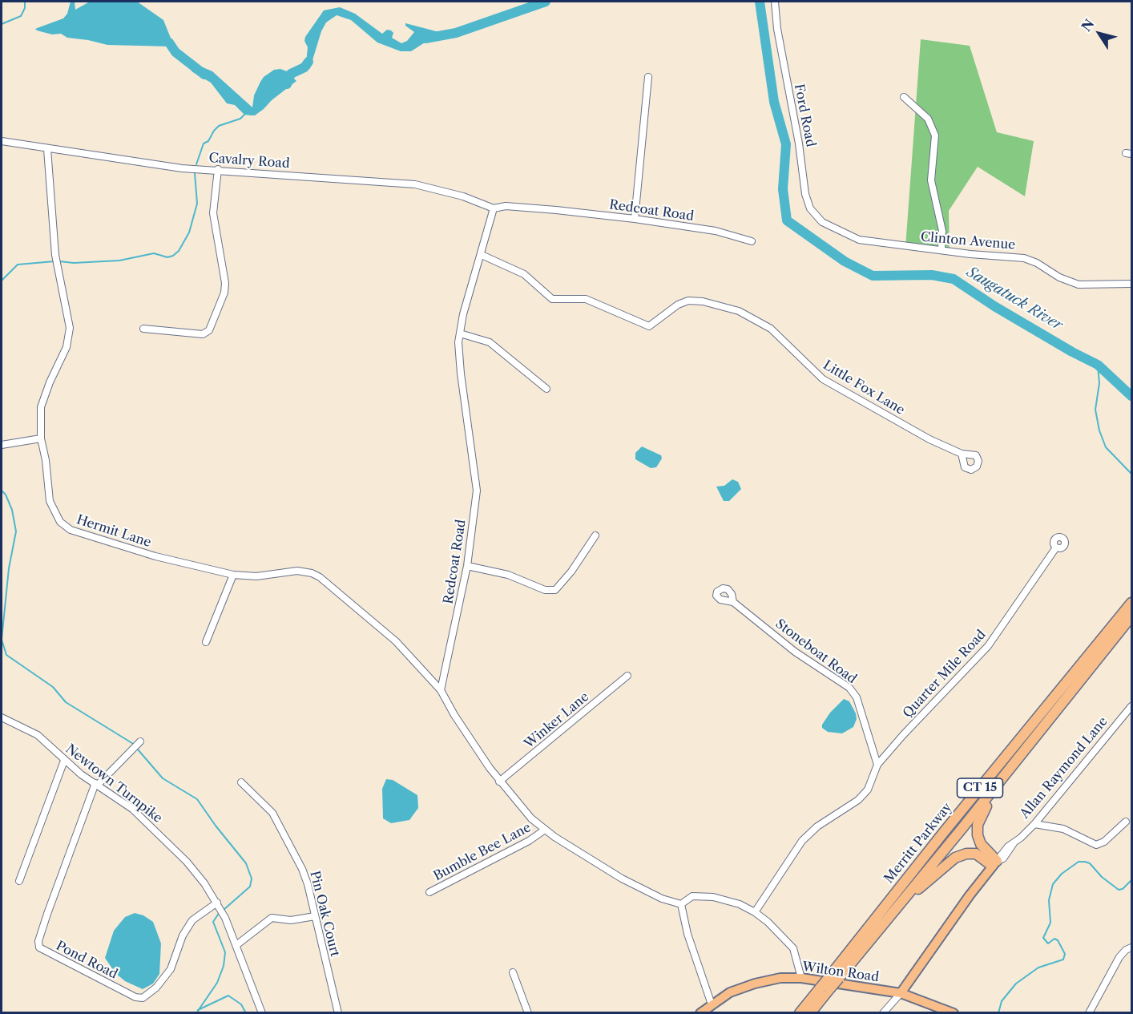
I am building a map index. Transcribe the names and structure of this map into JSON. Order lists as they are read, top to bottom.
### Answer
{
  "streets": {
    "highway": ["CT 15", "Merritt Parkway"],
    "main road": ["Allan Raymond Lane", "Wilton Road"],
    "street": [
      "Ford Road",
      "Cavalry Road",
      "Redcoat Road",
      "Clinton Avenue",
      "Little Fox Lane",
      "Hermit Lane",
      "Stoneboat Road",
      "Quarter Mile Road",
      "Winker Lane",
      "Newtown Turnpike",
      "Bumble Bee Lane",
      "Pin Oak Court",
      "Pond Road"
    ]
  },
  "crossings": [
    ["Ford Road", "Clinton Avenue"],
    ["Cavalry Road", "Redcoat Road"],
    ["Cavalry Road", "Hermit Lane"],
    ["Redcoat Road", "Little Fox Lane"],
    ["Redcoat Road", "Hermit Lane"],
    ["Stoneboat Road", "Quarter Mile Road"],
    ["Allan Raymond Lane", "Wilton Road"],
    ["Newtown Turnpike", "Pond Road"]
  ],
  "water": ["Saugatuck River"],
  "north": "top left"
}
